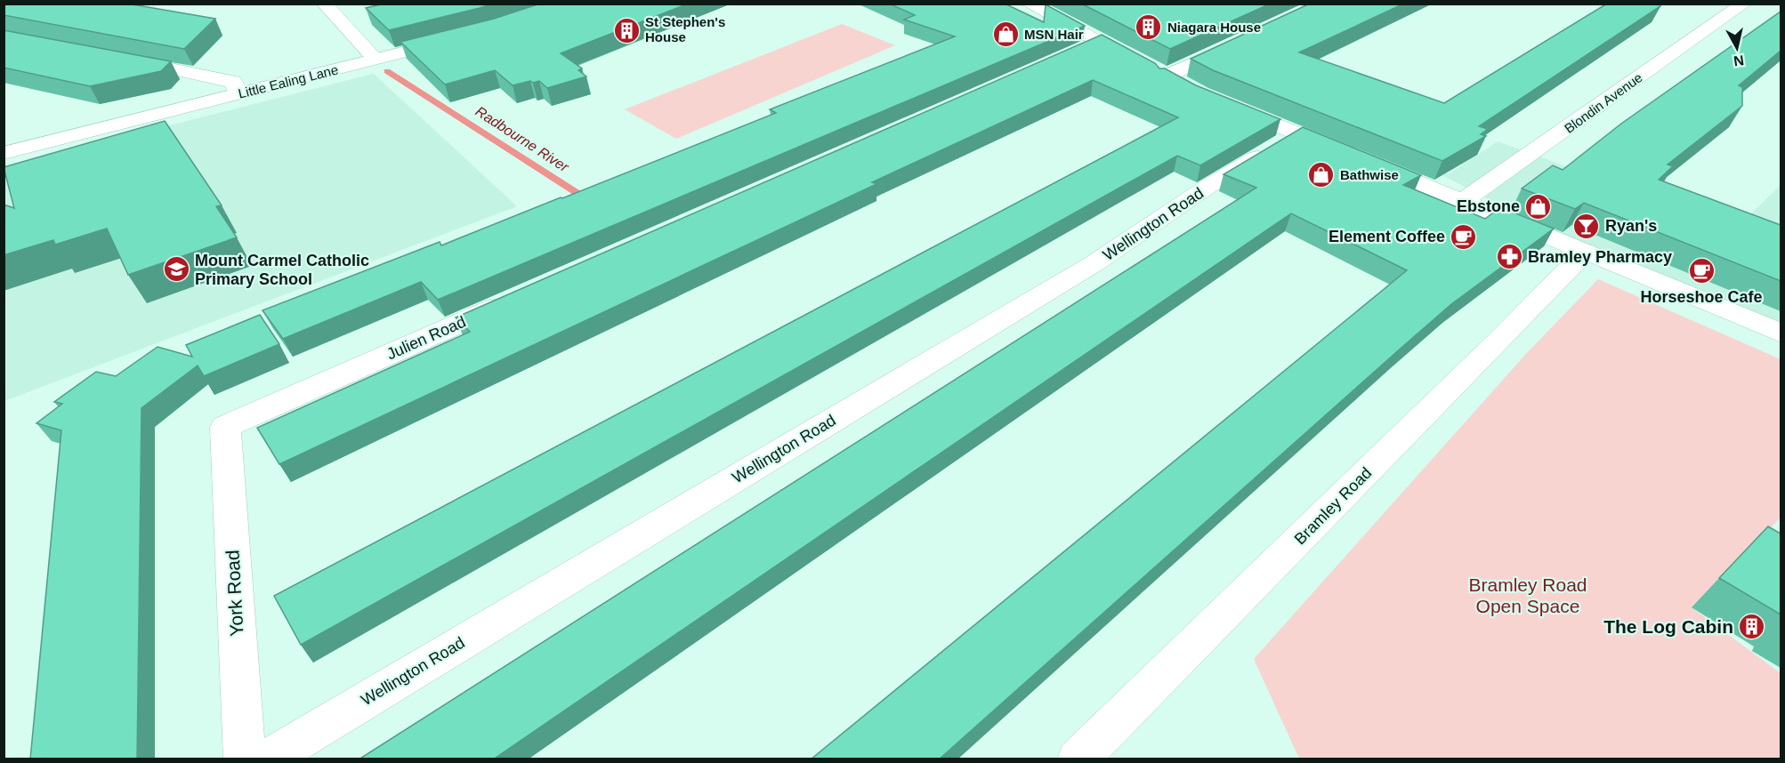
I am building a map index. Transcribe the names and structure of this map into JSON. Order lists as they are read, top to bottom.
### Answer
{
  "streets": {
    "street": [
      "Little Ealing Lane",
      "Blondin Avenue",
      "Wellington Road",
      "Julien Road",
      "Bramley Road",
      "York Road"
    ]
  },
  "crossings": [
    ["Julien Road", "York Road"]
  ],
  "water": ["Radbourne River"],
  "parks": ["Bramley Road Open Space"],
  "places": {
    "building": ["Niagara House", "St Stephen's House", "The Log Cabin"],
    "shop": ["MSN Hair", "Bathwise", "Ebstone"],
    "bar": ["Ryan's"],
    "cafe": ["Element Coffee", "Horseshoe Cafe"],
    "pharmacy": ["Bramley Pharmacy"],
    "school or university": ["Mount Carmel Catholic Primary School"]
  },
  "north": "bottom"
}
